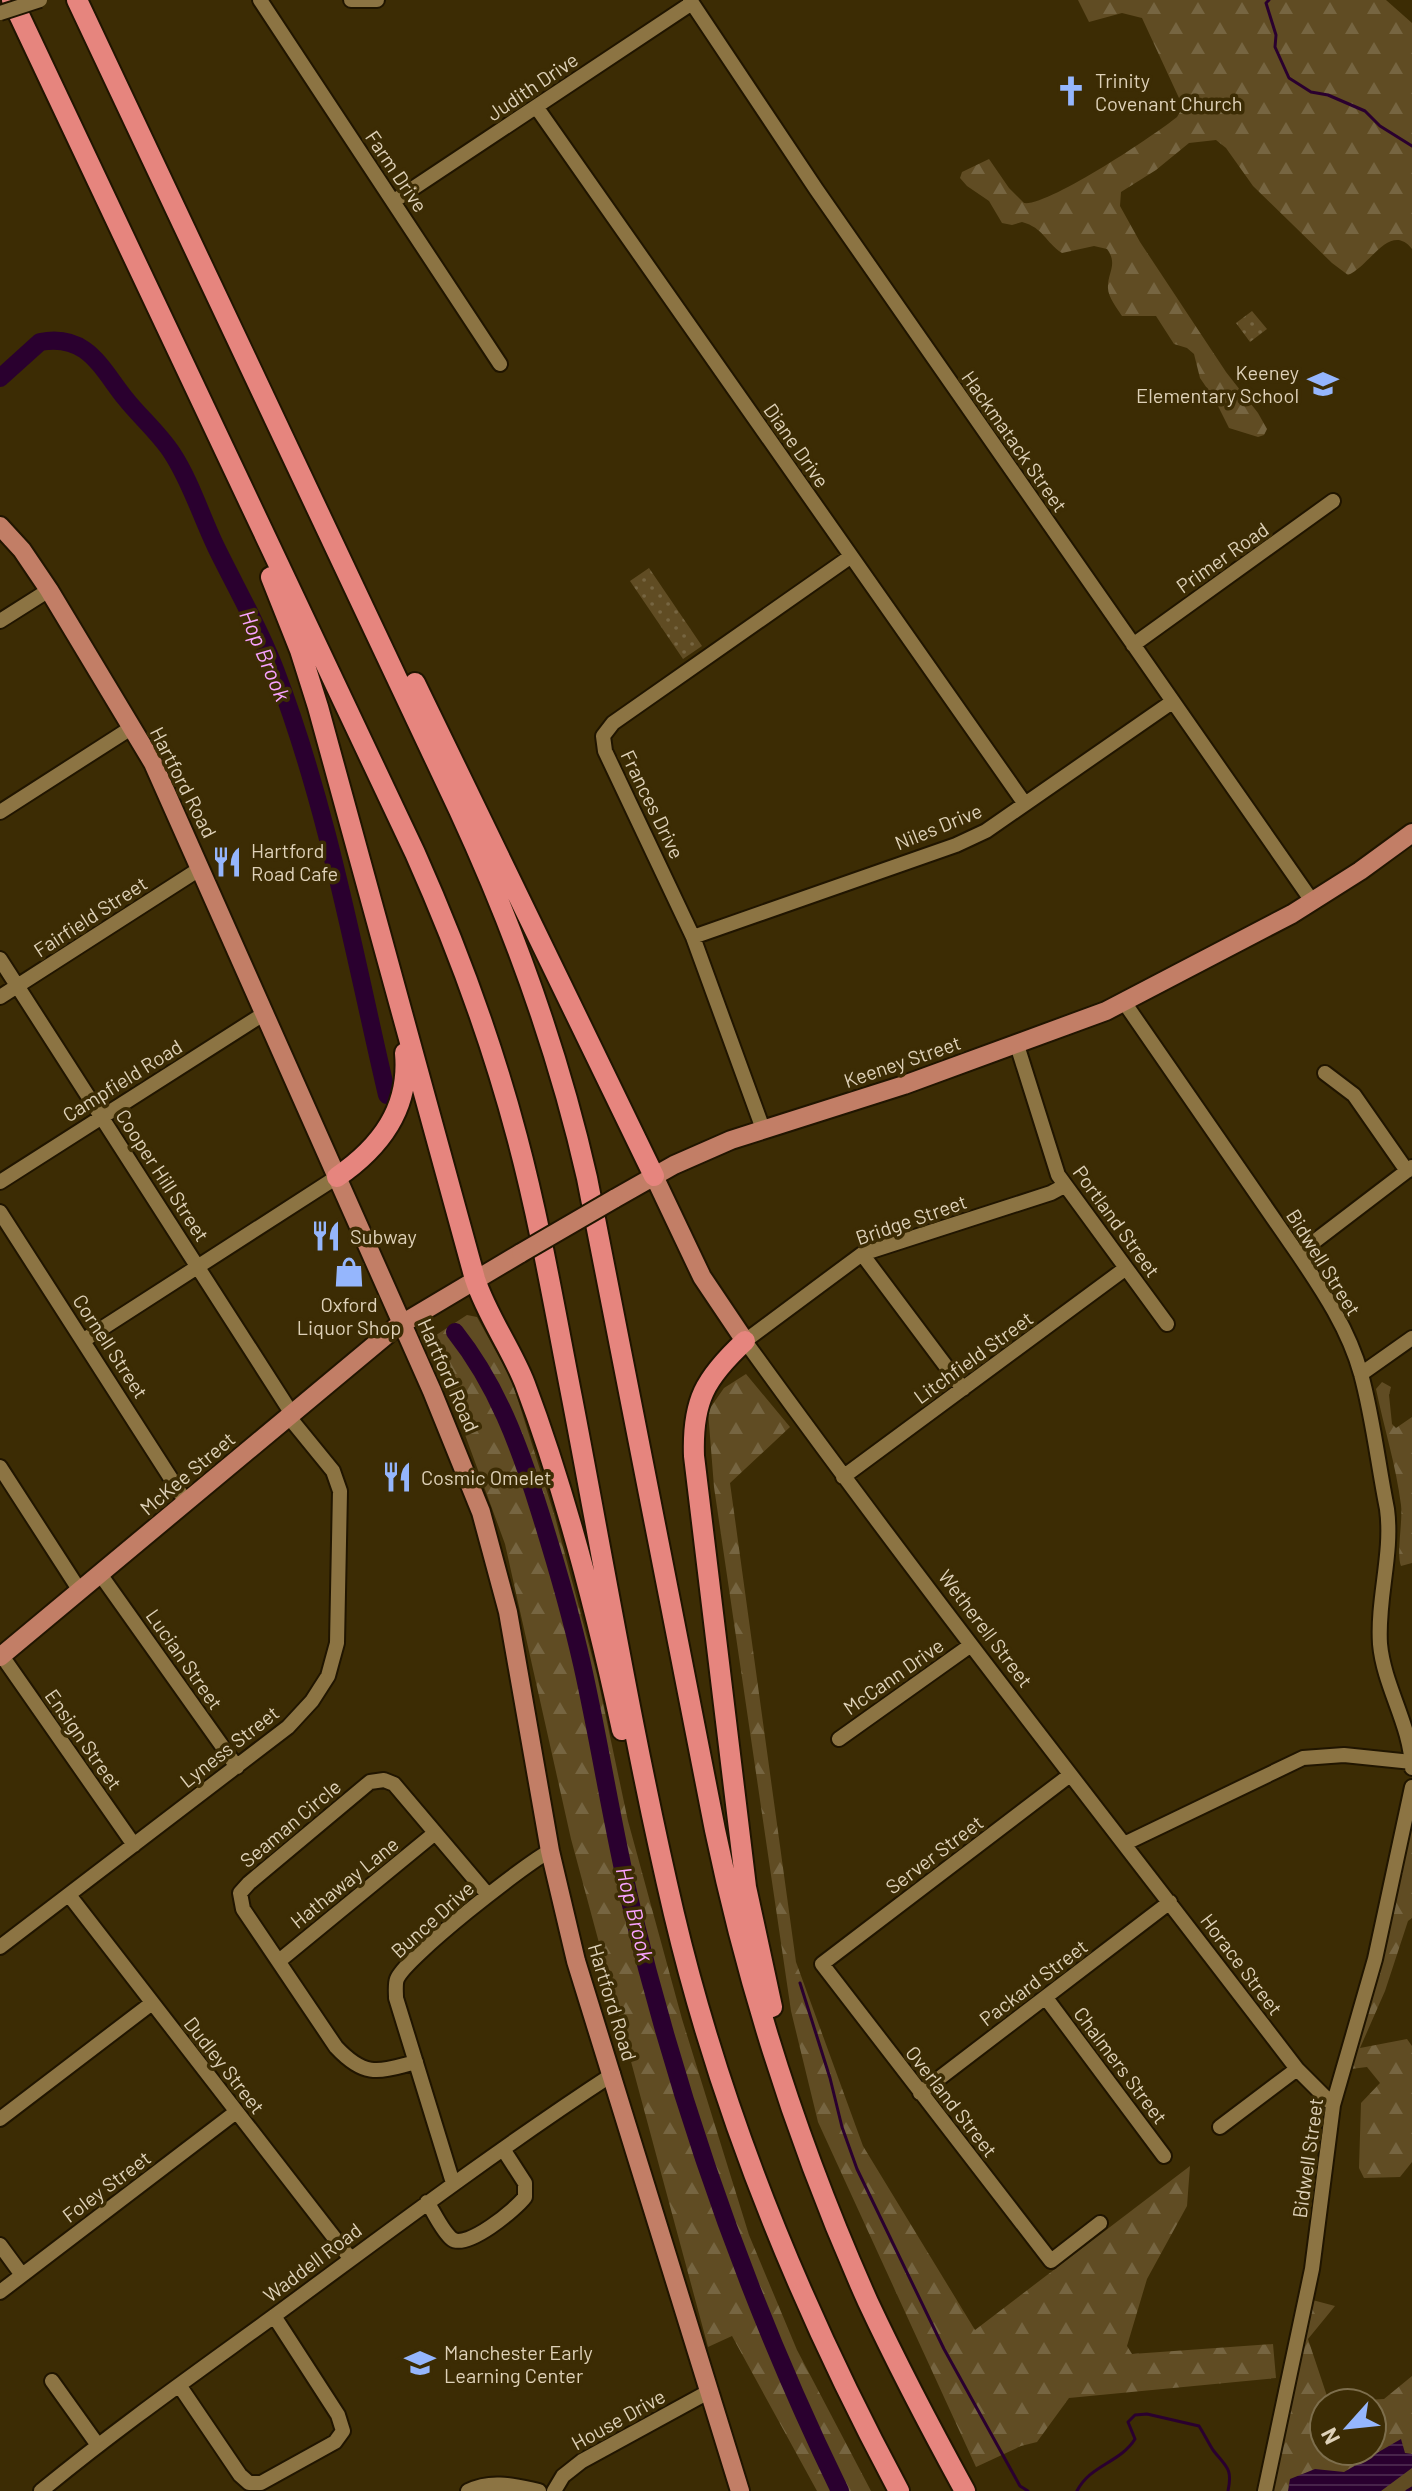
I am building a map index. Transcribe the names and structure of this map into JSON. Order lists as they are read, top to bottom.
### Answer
{
  "streets": {
    "main road": [
      "Hartford Road",
      "Keeney Street",
      "McKee Street",
      "Wetherell Street"
    ],
    "street": [
      "Judith Drive",
      "Farm Drive",
      "Hackmatack Street",
      "Diane Drive",
      "Primer Road",
      "Frances Drive",
      "Niles Drive",
      "Fairfield Street",
      "Campfield Road",
      "Cooper Hill Street",
      "Bridge Street",
      "Portland Street",
      "Bidwell Street",
      "Cornell Street",
      "Litchfield Street",
      "Lucian Street",
      "McCann Drive",
      "Ensign Street",
      "Lyness Street",
      "Seaman Circle",
      "Server Street",
      "Hathaway Lane",
      "Bunce Drive",
      "Horace Street",
      "Packard Street",
      "Dudley Street",
      "Chalmers Street",
      "Overland Street",
      "Foley Street",
      "Waddell Road",
      "House Drive"
    ]
  },
  "crossings": [
    ["Judith Drive", "Farm Drive"],
    ["Judith Drive", "Hackmatack Street"],
    ["Judith Drive", "Diane Drive"],
    ["Hackmatack Street", "Primer Road"],
    ["Hackmatack Street", "Niles Drive"],
    ["Hackmatack Street", "Keeney Street"],
    ["Diane Drive", "Frances Drive"],
    ["Diane Drive", "Niles Drive"],
    ["Hartford Road", "Fairfield Street"],
    ["Hartford Road", "Keeney Street"],
    ["Hartford Road", "Campfield Road"],
    ["Hartford Road", "McKee Street"],
    ["Hartford Road", "Bunce Drive"],
    ["Hartford Road", "Waddell Road"],
    ["Hartford Road", "House Drive"],
    ["Frances Drive", "Niles Drive"],
    ["Frances Drive", "Keeney Street"],
    ["Fairfield Street", "Cooper Hill Street"],
    ["Keeney Street", "Portland Street"],
    ["Keeney Street", "Bidwell Street"],
    ["Keeney Street", "McKee Street"],
    ["Keeney Street", "Wetherell Street"],
    ["Campfield Road", "Cooper Hill Street"],
    ["Cooper Hill Street", "McKee Street"],
    ["Cooper Hill Street", "Lyness Street"],
    ["Bridge Street", "Portland Street"],
    ["Bridge Street", "Wetherell Street"],
    ["Portland Street", "Litchfield Street"],
    ["Bidwell Street", "Horace Street"],
    ["Cornell Street", "McKee Street"],
    ["Litchfield Street", "Wetherell Street"],
    ["McKee Street", "Lucian Street"],
    ["McKee Street", "Ensign Street"],
    ["McKee Street", "Lyness Street"],
    ["Wetherell Street", "McCann Drive"],
    ["Wetherell Street", "Server Street"],
    ["Wetherell Street", "Horace Street"],
    ["Lucian Street", "Lyness Street"],
    ["Ensign Street", "Lyness Street"],
    ["Lyness Street", "Dudley Street"],
    ["Seaman Circle", "Hathaway Lane"],
    ["Seaman Circle", "Bunce Drive"],
    ["Server Street", "Overland Street"],
    ["Bunce Drive", "Waddell Road"],
    ["Horace Street", "Packard Street"],
    ["Packard Street", "Chalmers Street"],
    ["Packard Street", "Overland Street"],
    ["Dudley Street", "Foley Street"],
    ["Dudley Street", "Waddell Road"]
  ],
  "water": ["Hop Brook"],
  "places": {
    "church": ["Trinity Covenant Church"],
    "school or university": ["Keeney Elementary School", "Manchester Early Learning Center"],
    "restaurant": ["Hartford Road Cafe", "Subway", "Cosmic Omelet"],
    "shop": ["Oxford Liquor Shop"]
  },
  "north": "bottom left"
}
